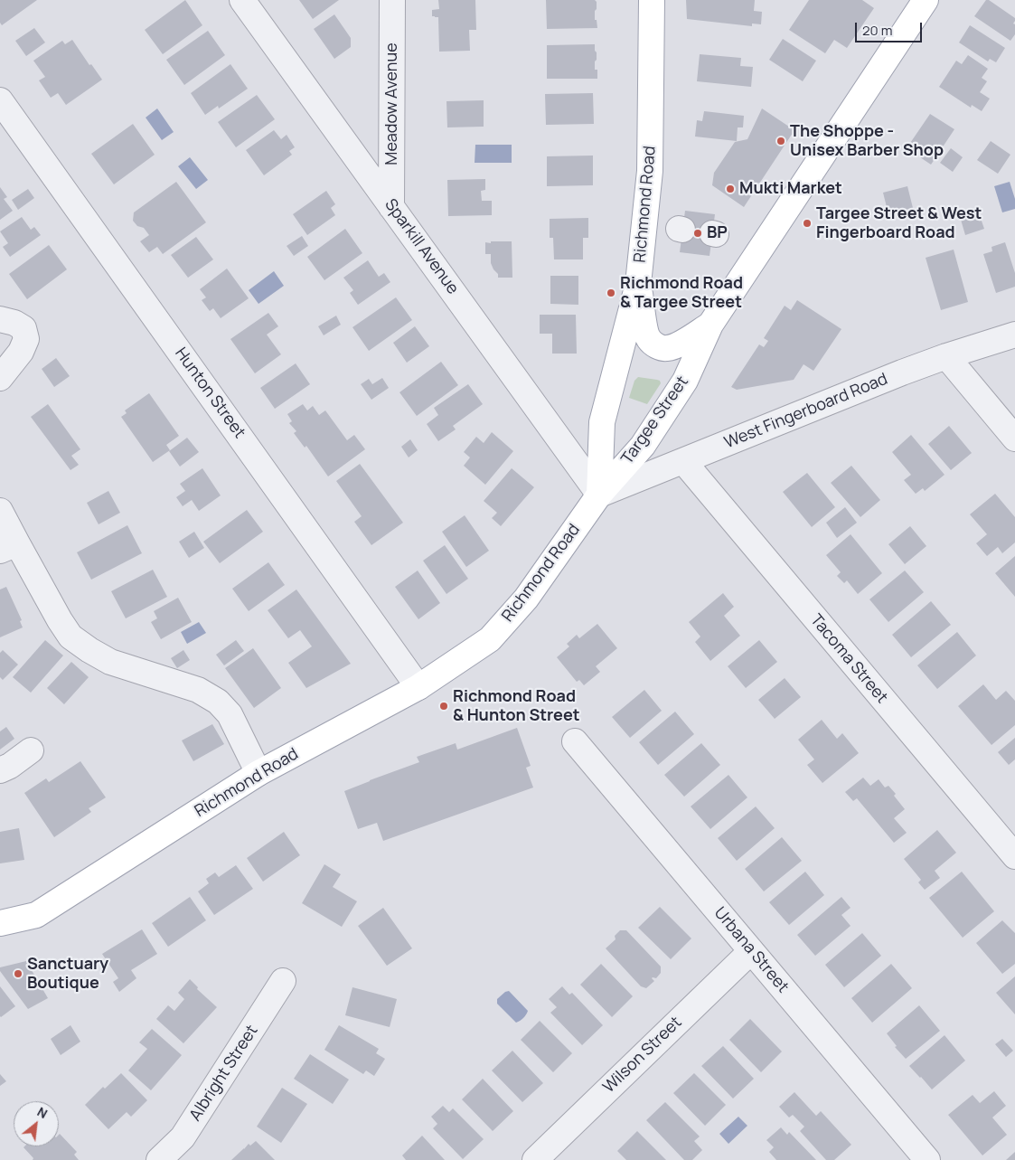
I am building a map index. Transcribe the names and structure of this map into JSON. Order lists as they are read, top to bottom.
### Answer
{
  "streets": {
    "main road": ["Richmond Road", "Targee Street"],
    "street": [
      "Meadow Avenue",
      "Sparkill Avenue",
      "Hunton Street",
      "West Fingerboard Road",
      "Tacoma Street",
      "Urbana Street",
      "Wilson Street",
      "Albright Street"
    ]
  },
  "crossings": [
    ["Meadow Avenue", "Sparkill Avenue"],
    ["Richmond Road", "Sparkill Avenue"],
    ["Richmond Road", "Hunton Street"],
    ["Richmond Road", "West Fingerboard Road"],
    ["Richmond Road", "Targee Street"],
    ["Sparkill Avenue", "West Fingerboard Road"],
    ["Sparkill Avenue", "Targee Street"],
    ["West Fingerboard Road", "Targee Street"],
    ["West Fingerboard Road", "Tacoma Street"],
    ["Urbana Street", "Wilson Street"]
  ],
  "places": [
    "The Shoppe - Unisex Barber Shop",
    "Mukti Market",
    "Targee Street & West Fingerboard Road",
    "BP",
    "Richmond Road & Targee Street",
    "Richmond Road & Hunton Street",
    "Sanctuary Boutique"
  ],
  "scale_bar": "20 m",
  "north": "top right"
}
